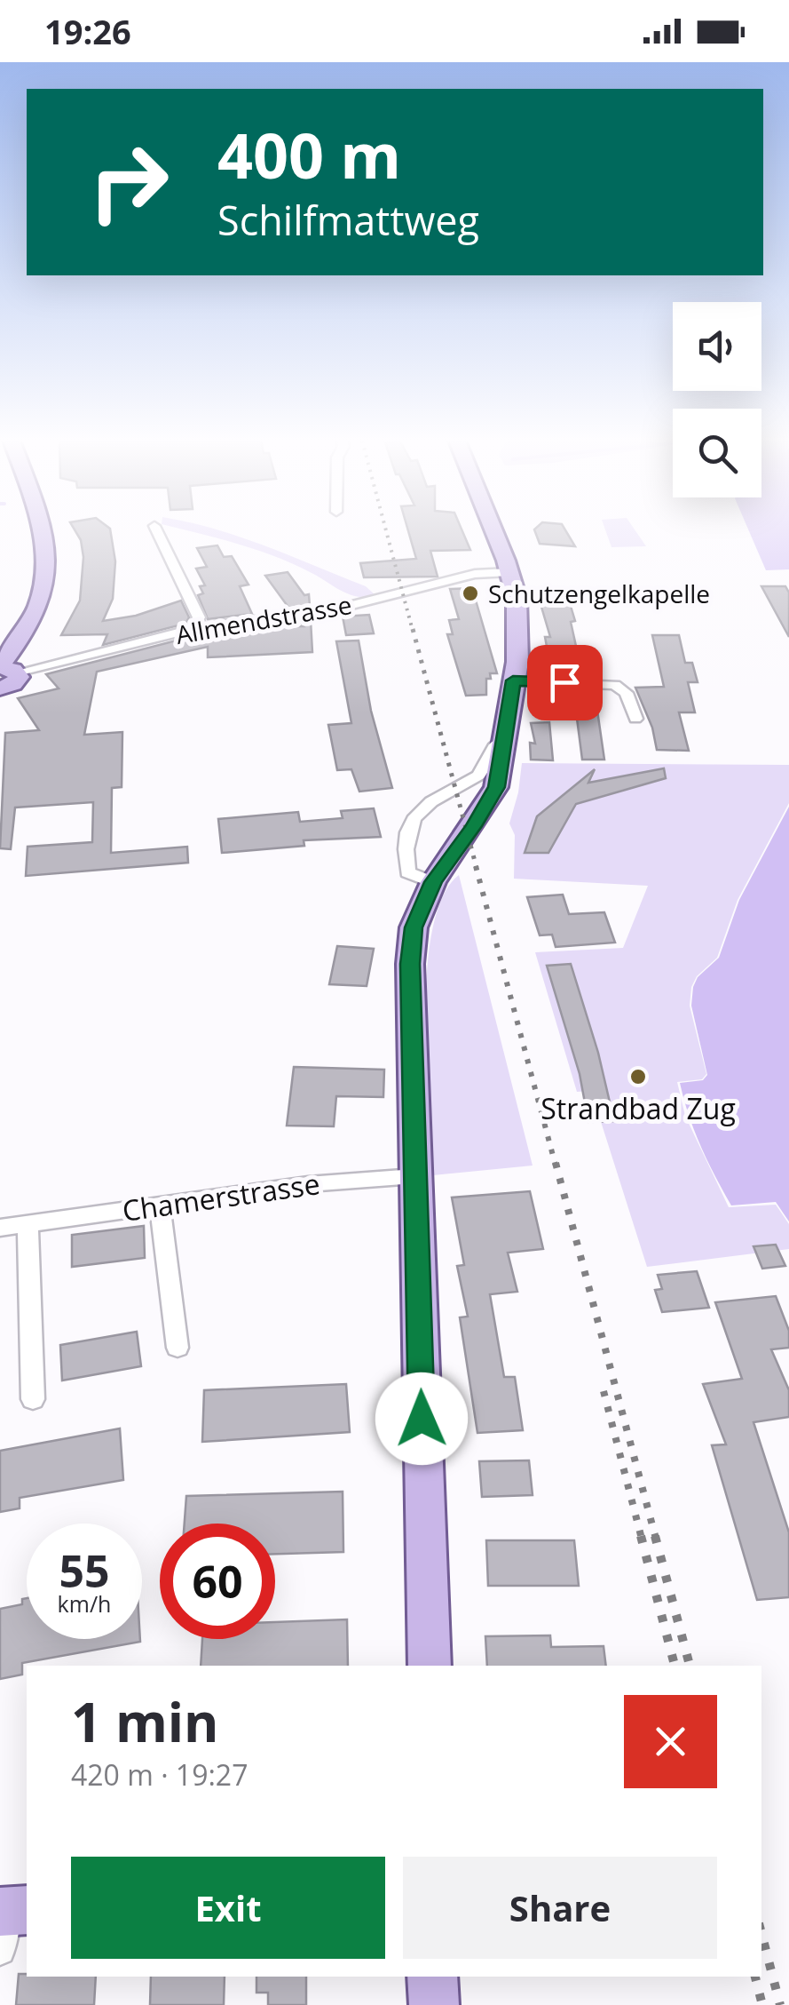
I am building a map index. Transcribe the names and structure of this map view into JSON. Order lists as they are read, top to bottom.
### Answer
{
  "streets": {
    "street": ["Allmendstrasse", "Chamerstrasse"]
  },
  "places": ["Schutzengelkapelle", "Strandbad Zug"],
  "page": {
    "status": "19:26",
    "turn": ["400 m", "Schilfmattweg"],
    "speed": "55 km/h",
    "limit": "60",
    "heading": ["1 min", "420 m · 19:27"],
    "buttons": ["Exit", "Share"]
  }
}
